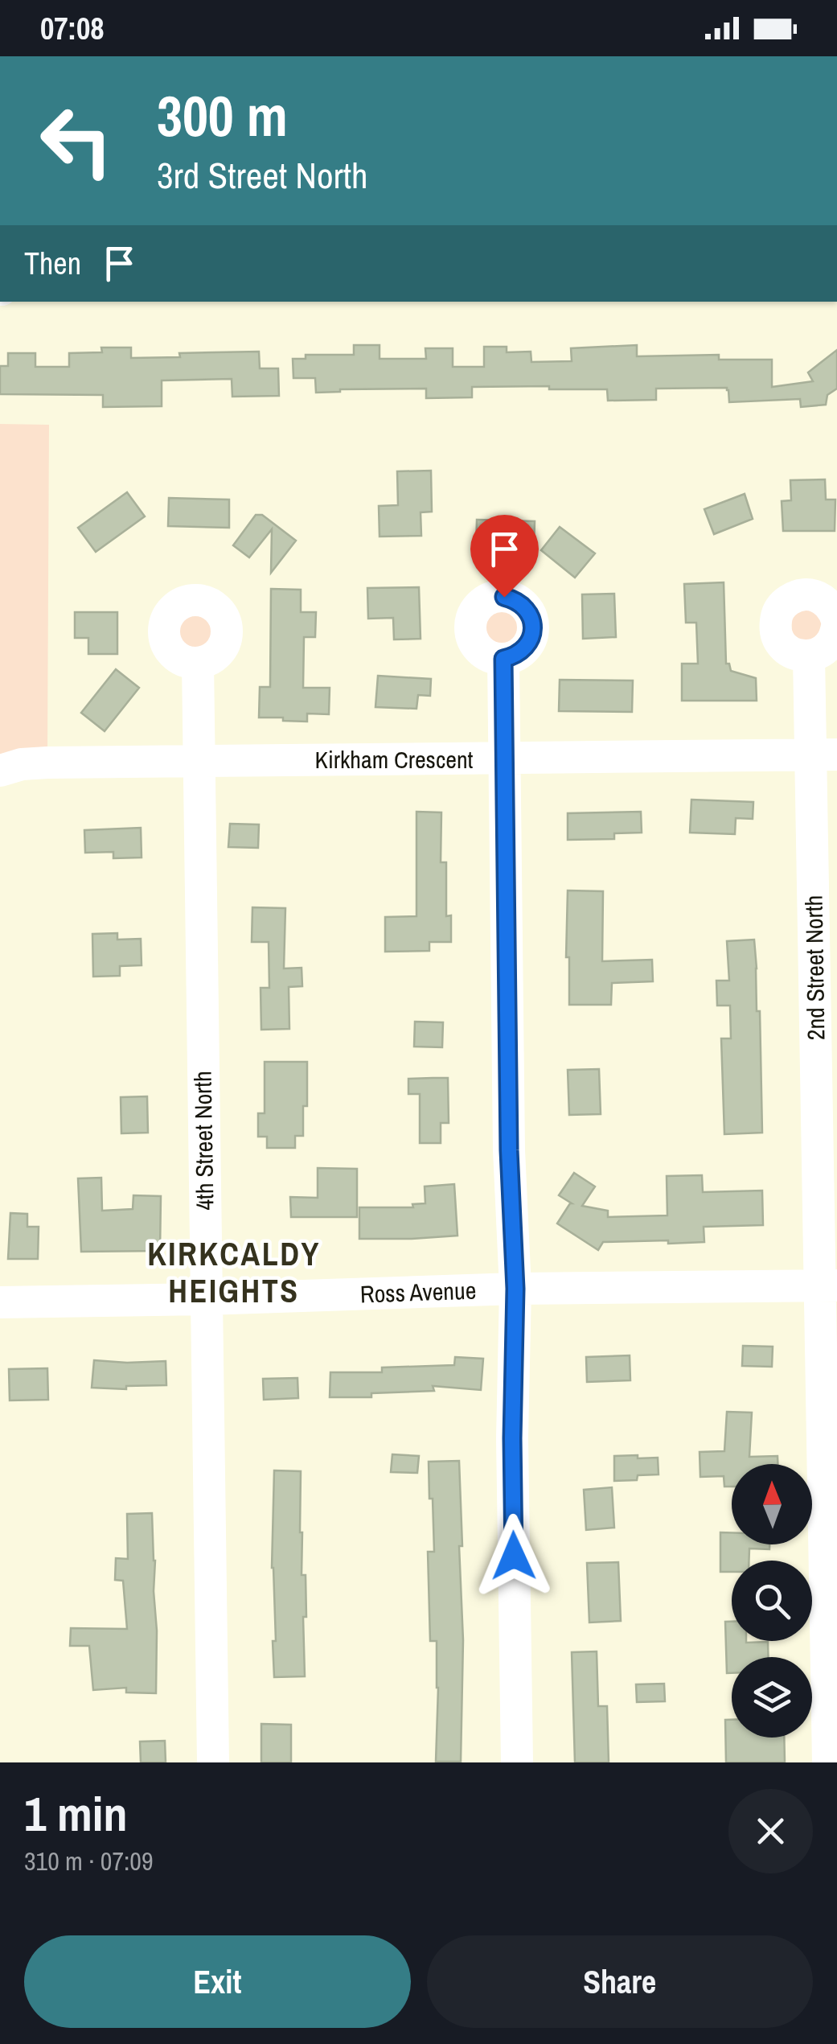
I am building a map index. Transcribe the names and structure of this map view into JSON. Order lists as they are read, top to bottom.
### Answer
{
  "streets": {
    "street": [
      "Kirkham Crescent",
      "2nd Street North",
      "4th Street North",
      "Ross Avenue"
    ]
  },
  "crossings": [
    ["Kirkham Crescent", "2nd Street North"],
    ["Kirkham Crescent", "4th Street North"],
    ["2nd Street North", "Ross Avenue"],
    ["4th Street North", "Ross Avenue"]
  ],
  "districts": ["KIRKCALDY HEIGHTS"],
  "north": "top",
  "page": {
    "status": "07:08",
    "turn": ["300 m", "3rd Street North"],
    "then": "Then",
    "heading": ["1 min", "310 m · 07:09"],
    "buttons": ["Exit", "Share"]
  }
}
